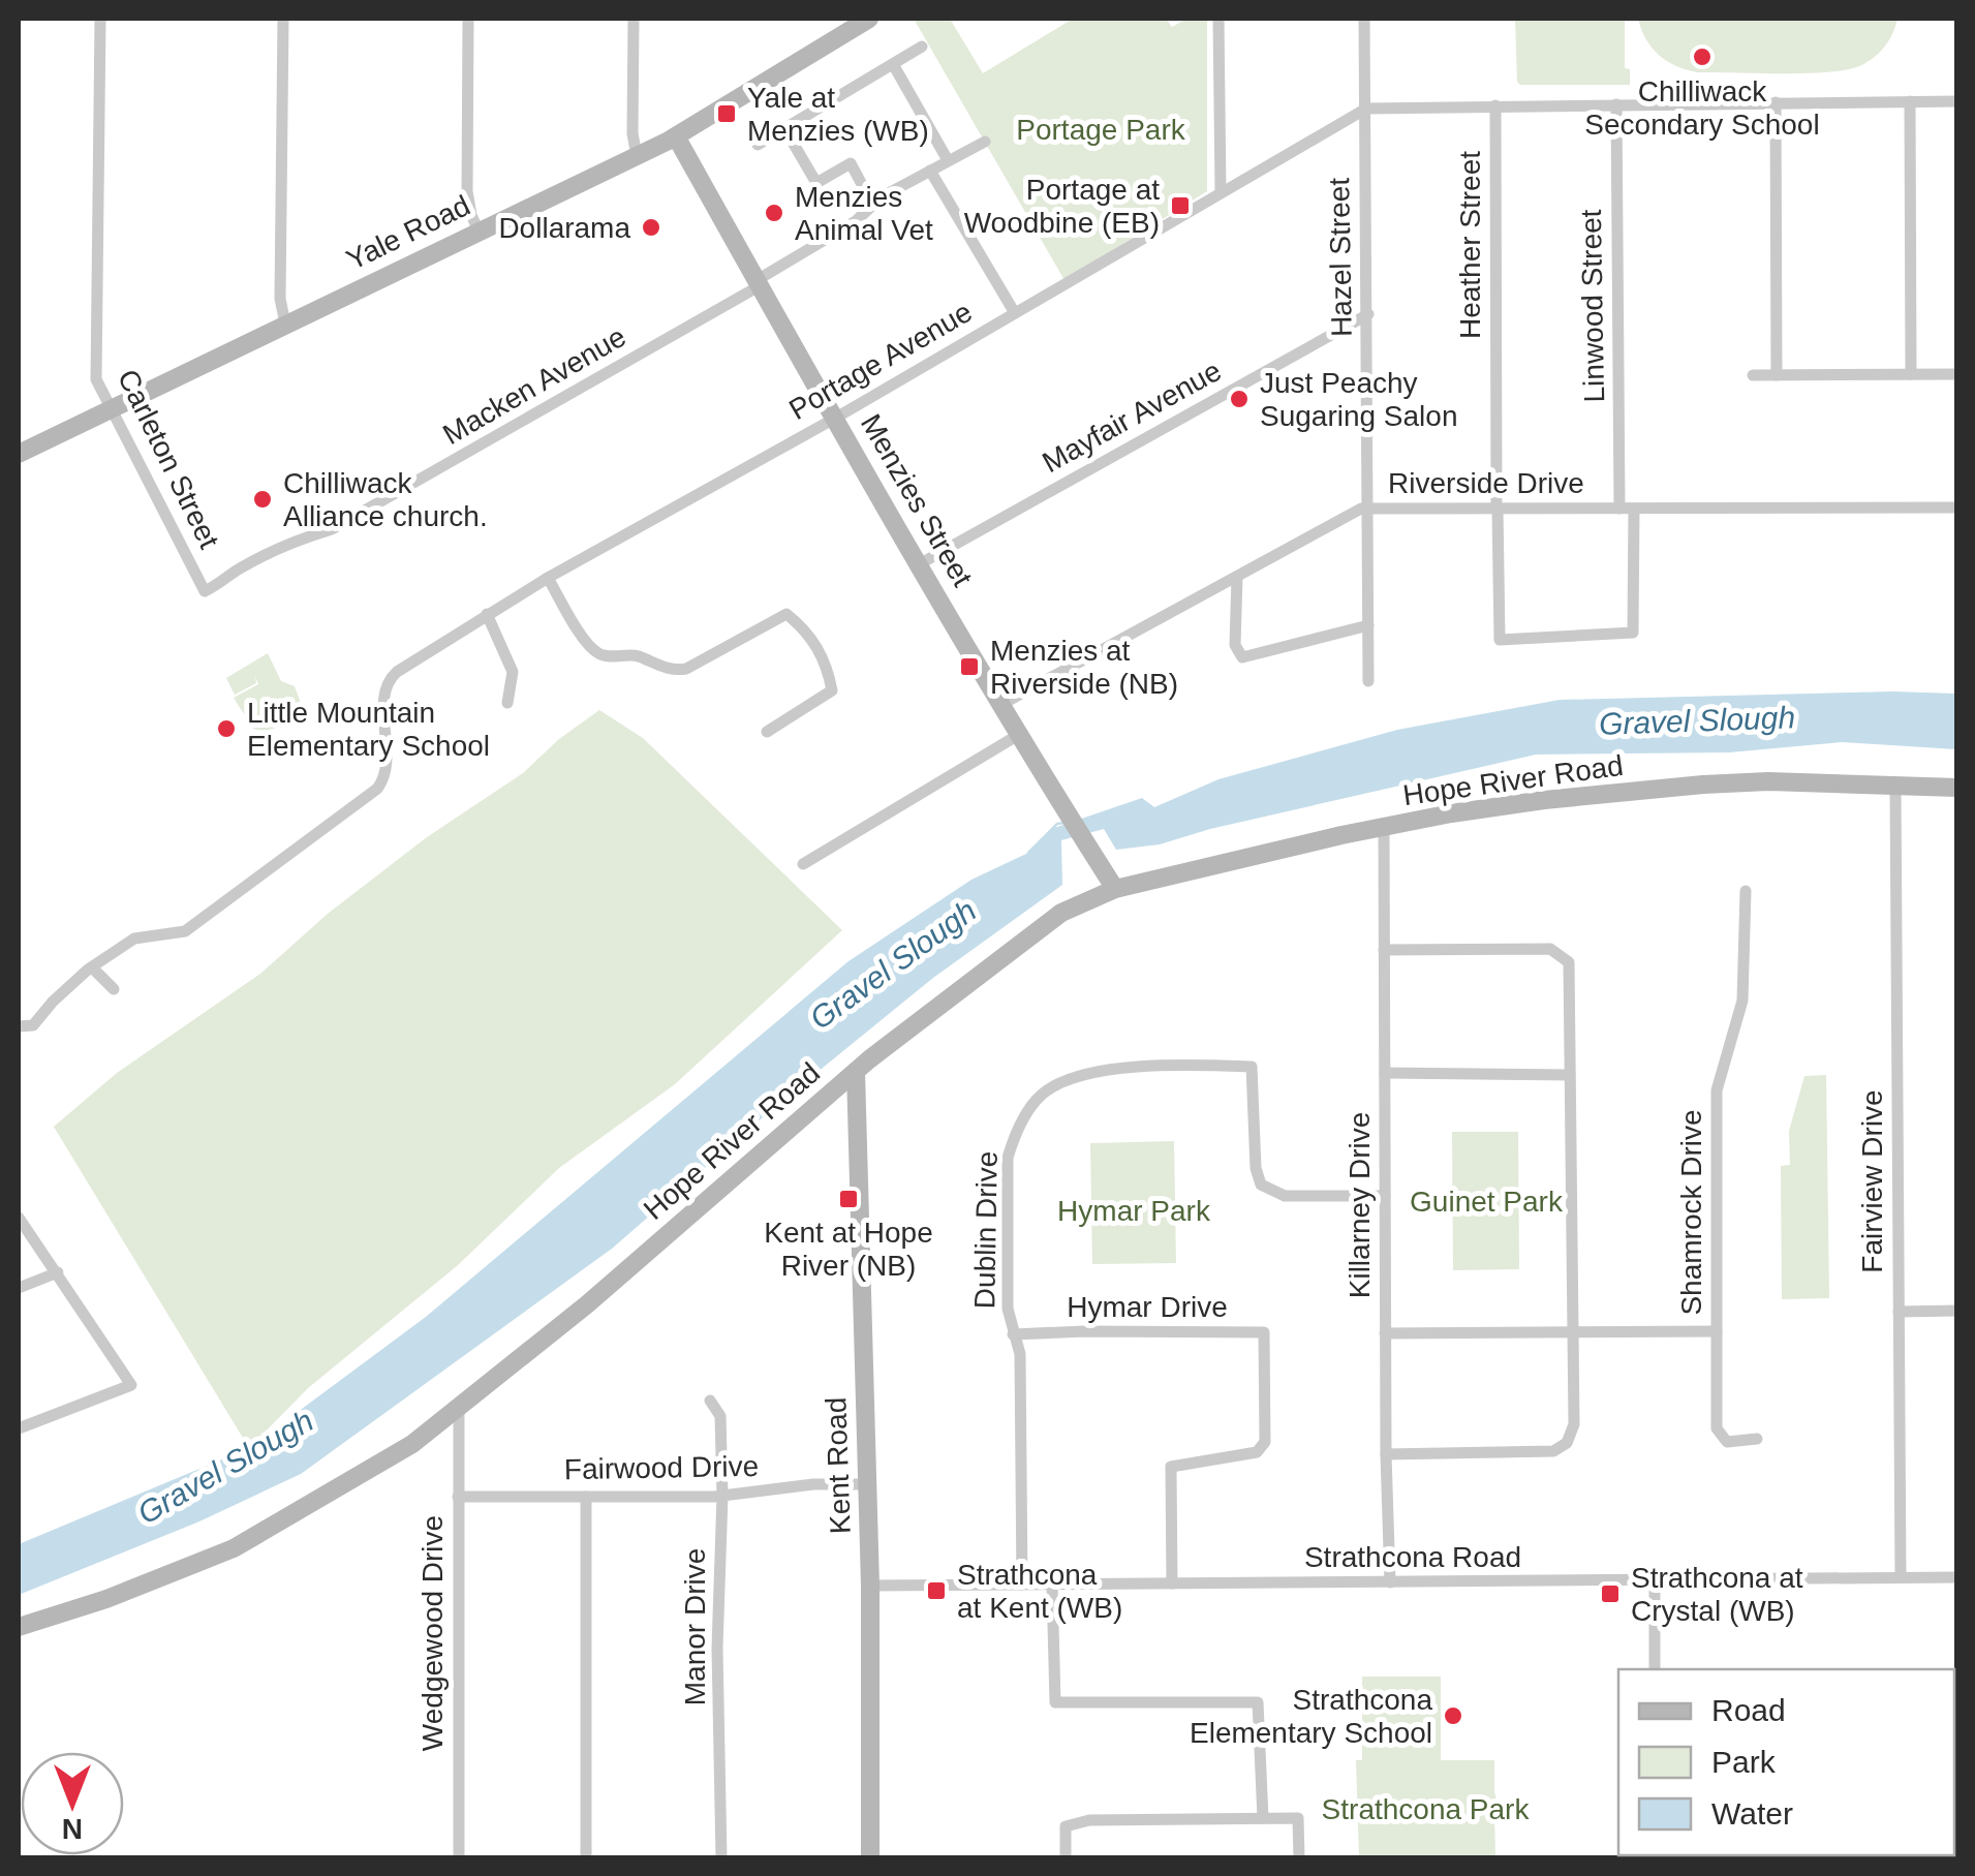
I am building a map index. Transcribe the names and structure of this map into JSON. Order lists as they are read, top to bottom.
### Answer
{
  "streets": {
    "street": [
      "Yale Road",
      "Heather Street",
      "Hazel Street",
      "Linwood Street",
      "Portage Avenue",
      "Macken Avenue",
      "Mayfair Avenue",
      "Carleton Street",
      "Riverside Drive",
      "Menzies Street",
      "Hope River Road",
      "Fairview Drive",
      "Killarney Drive",
      "Shamrock Drive",
      "Dublin Drive",
      "Hymar Drive",
      "Kent Road",
      "Fairwood Drive",
      "Strathcona Road",
      "Manor Drive",
      "Wedgewood Drive"
    ]
  },
  "crossings": [
    ["Yale Road", "Carleton Street"],
    ["Yale Road", "Menzies Street"],
    ["Heather Street", "Portage Avenue"],
    ["Heather Street", "Riverside Drive"],
    ["Hazel Street", "Portage Avenue"],
    ["Hazel Street", "Mayfair Avenue"],
    ["Hazel Street", "Riverside Drive"],
    ["Linwood Street", "Portage Avenue"],
    ["Linwood Street", "Riverside Drive"],
    ["Portage Avenue", "Menzies Street"],
    ["Macken Avenue", "Carleton Street"],
    ["Macken Avenue", "Menzies Street"],
    ["Mayfair Avenue", "Menzies Street"],
    ["Riverside Drive", "Menzies Street"],
    ["Menzies Street", "Hope River Road"],
    ["Hope River Road", "Fairview Drive"],
    ["Hope River Road", "Killarney Drive"],
    ["Hope River Road", "Kent Road"],
    ["Hope River Road", "Wedgewood Drive"],
    ["Fairview Drive", "Strathcona Road"],
    ["Killarney Drive", "Dublin Drive"],
    ["Killarney Drive", "Strathcona Road"],
    ["Dublin Drive", "Hymar Drive"],
    ["Dublin Drive", "Strathcona Road"],
    ["Hymar Drive", "Strathcona Road"],
    ["Kent Road", "Fairwood Drive"],
    ["Kent Road", "Strathcona Road"],
    ["Fairwood Drive", "Manor Drive"],
    ["Fairwood Drive", "Wedgewood Drive"]
  ],
  "water": ["Gravel Slough"],
  "parks": [
    "Portage Park",
    "Guinet Park",
    "Hymar Park",
    "Strathcona Park"
  ],
  "places": {
    "other": [
      "Chilliwack Secondary School",
      "Menzies Animal Vet",
      "Dollarama",
      "Just Peachy Sugaring Salon",
      "Chilliwack Alliance church.",
      "Little Mountain Elementary School",
      "Strathcona Elementary School"
    ],
    "transit": [
      "Yale at Menzies (WB)",
      "Portage at Woodbine (EB)",
      "Menzies at Riverside (NB)",
      "Kent at Hope River (NB)",
      "Strathcona at Kent (WB)",
      "Strathcona at Crystal (WB)"
    ]
  },
  "legend": ["Road", "Park", "Water"],
  "north": "bottom"
}
